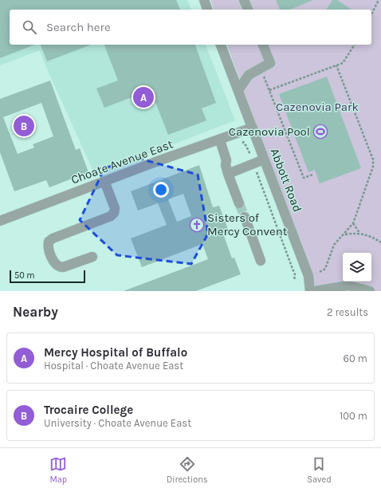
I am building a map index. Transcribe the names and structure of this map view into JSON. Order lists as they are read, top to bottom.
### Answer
{
  "streets": {
    "street": ["Choate Avenue East", "Abbott Road"]
  },
  "crossings": [
    ["Choate Avenue East", "Abbott Road"]
  ],
  "parks": ["Cazenovia Park"],
  "places": {
    "sports": ["Cazenovia Pool"],
    "church": ["Sisters of Mercy Convent"]
  },
  "scale_bar": "50 m",
  "page": {
    "search": "Search here",
    "pins": ["A", "B"],
    "scale": "50 m",
    "heading": ["Nearby", "2 results"],
    "list": [
      {
        "mark": "A",
        "name": "Mercy Hospital of Buffalo",
        "note": "Hospital · Choate Avenue East",
        "value": "60 m"
      },
      {
        "mark": "B",
        "name": "Trocaire College",
        "note": "University · Choate Avenue East",
        "value": "100 m"
      }
    ],
    "nav": ["Map", "Directions", "Saved"]
  }
}
